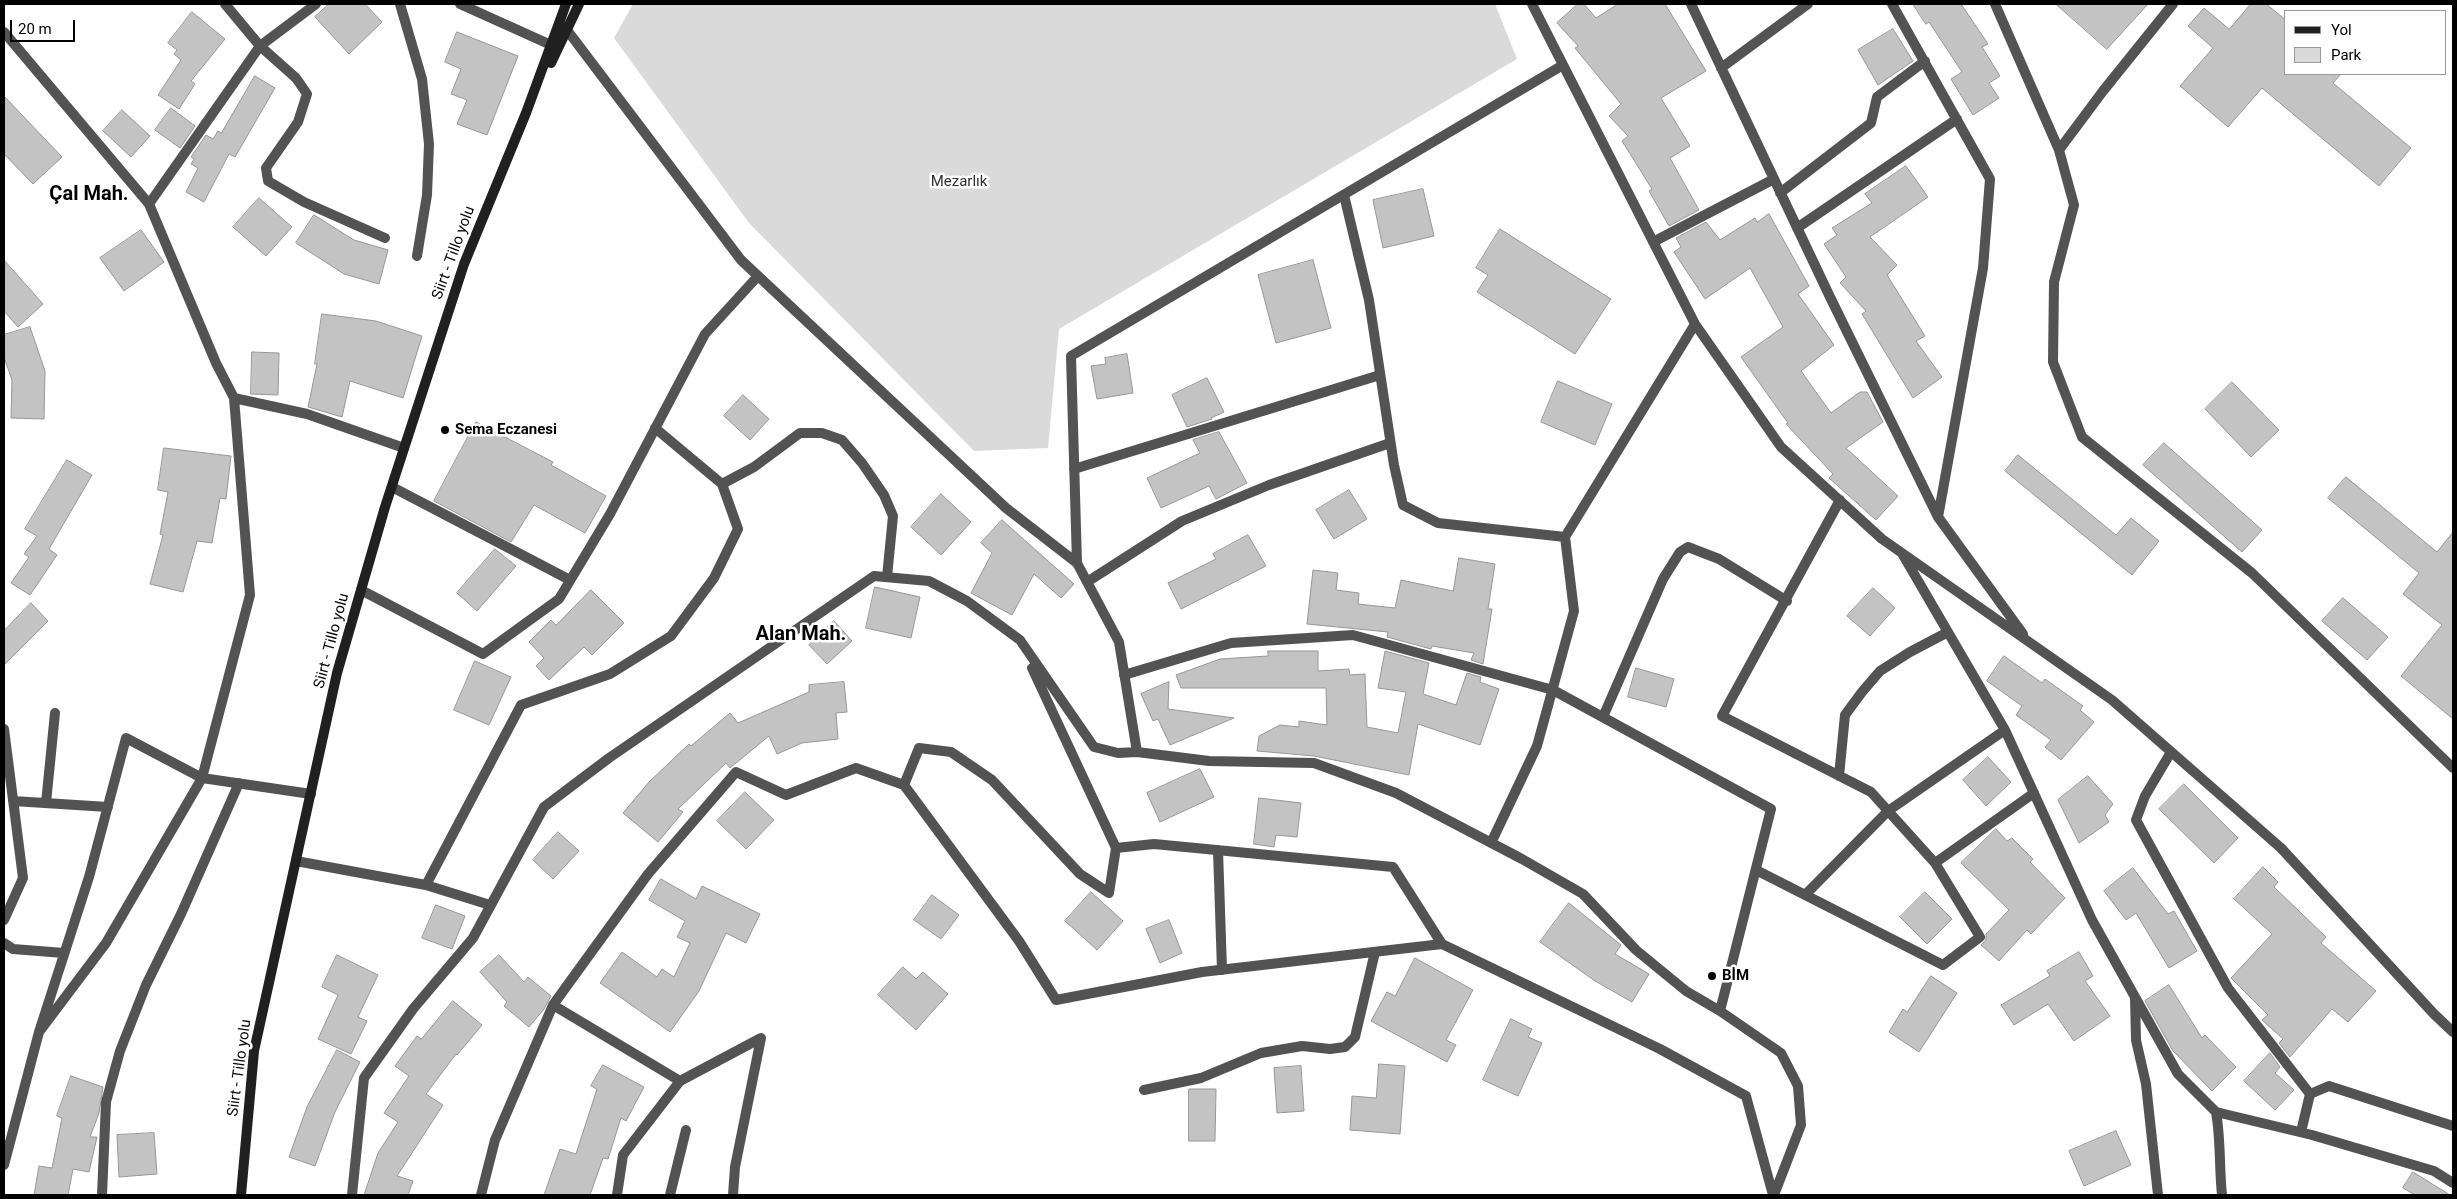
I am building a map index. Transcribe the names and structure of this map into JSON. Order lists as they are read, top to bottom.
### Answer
{
  "streets": {
    "main road": ["Siirt - Tillo yolu"]
  },
  "districts": ["Çal Mah.", "Alan Mah."],
  "parks": ["Mezarlık"],
  "places": ["Sema Eczanesi", "BİM"],
  "legend": ["Yol", "Park"],
  "scale_bar": "20 m"
}
